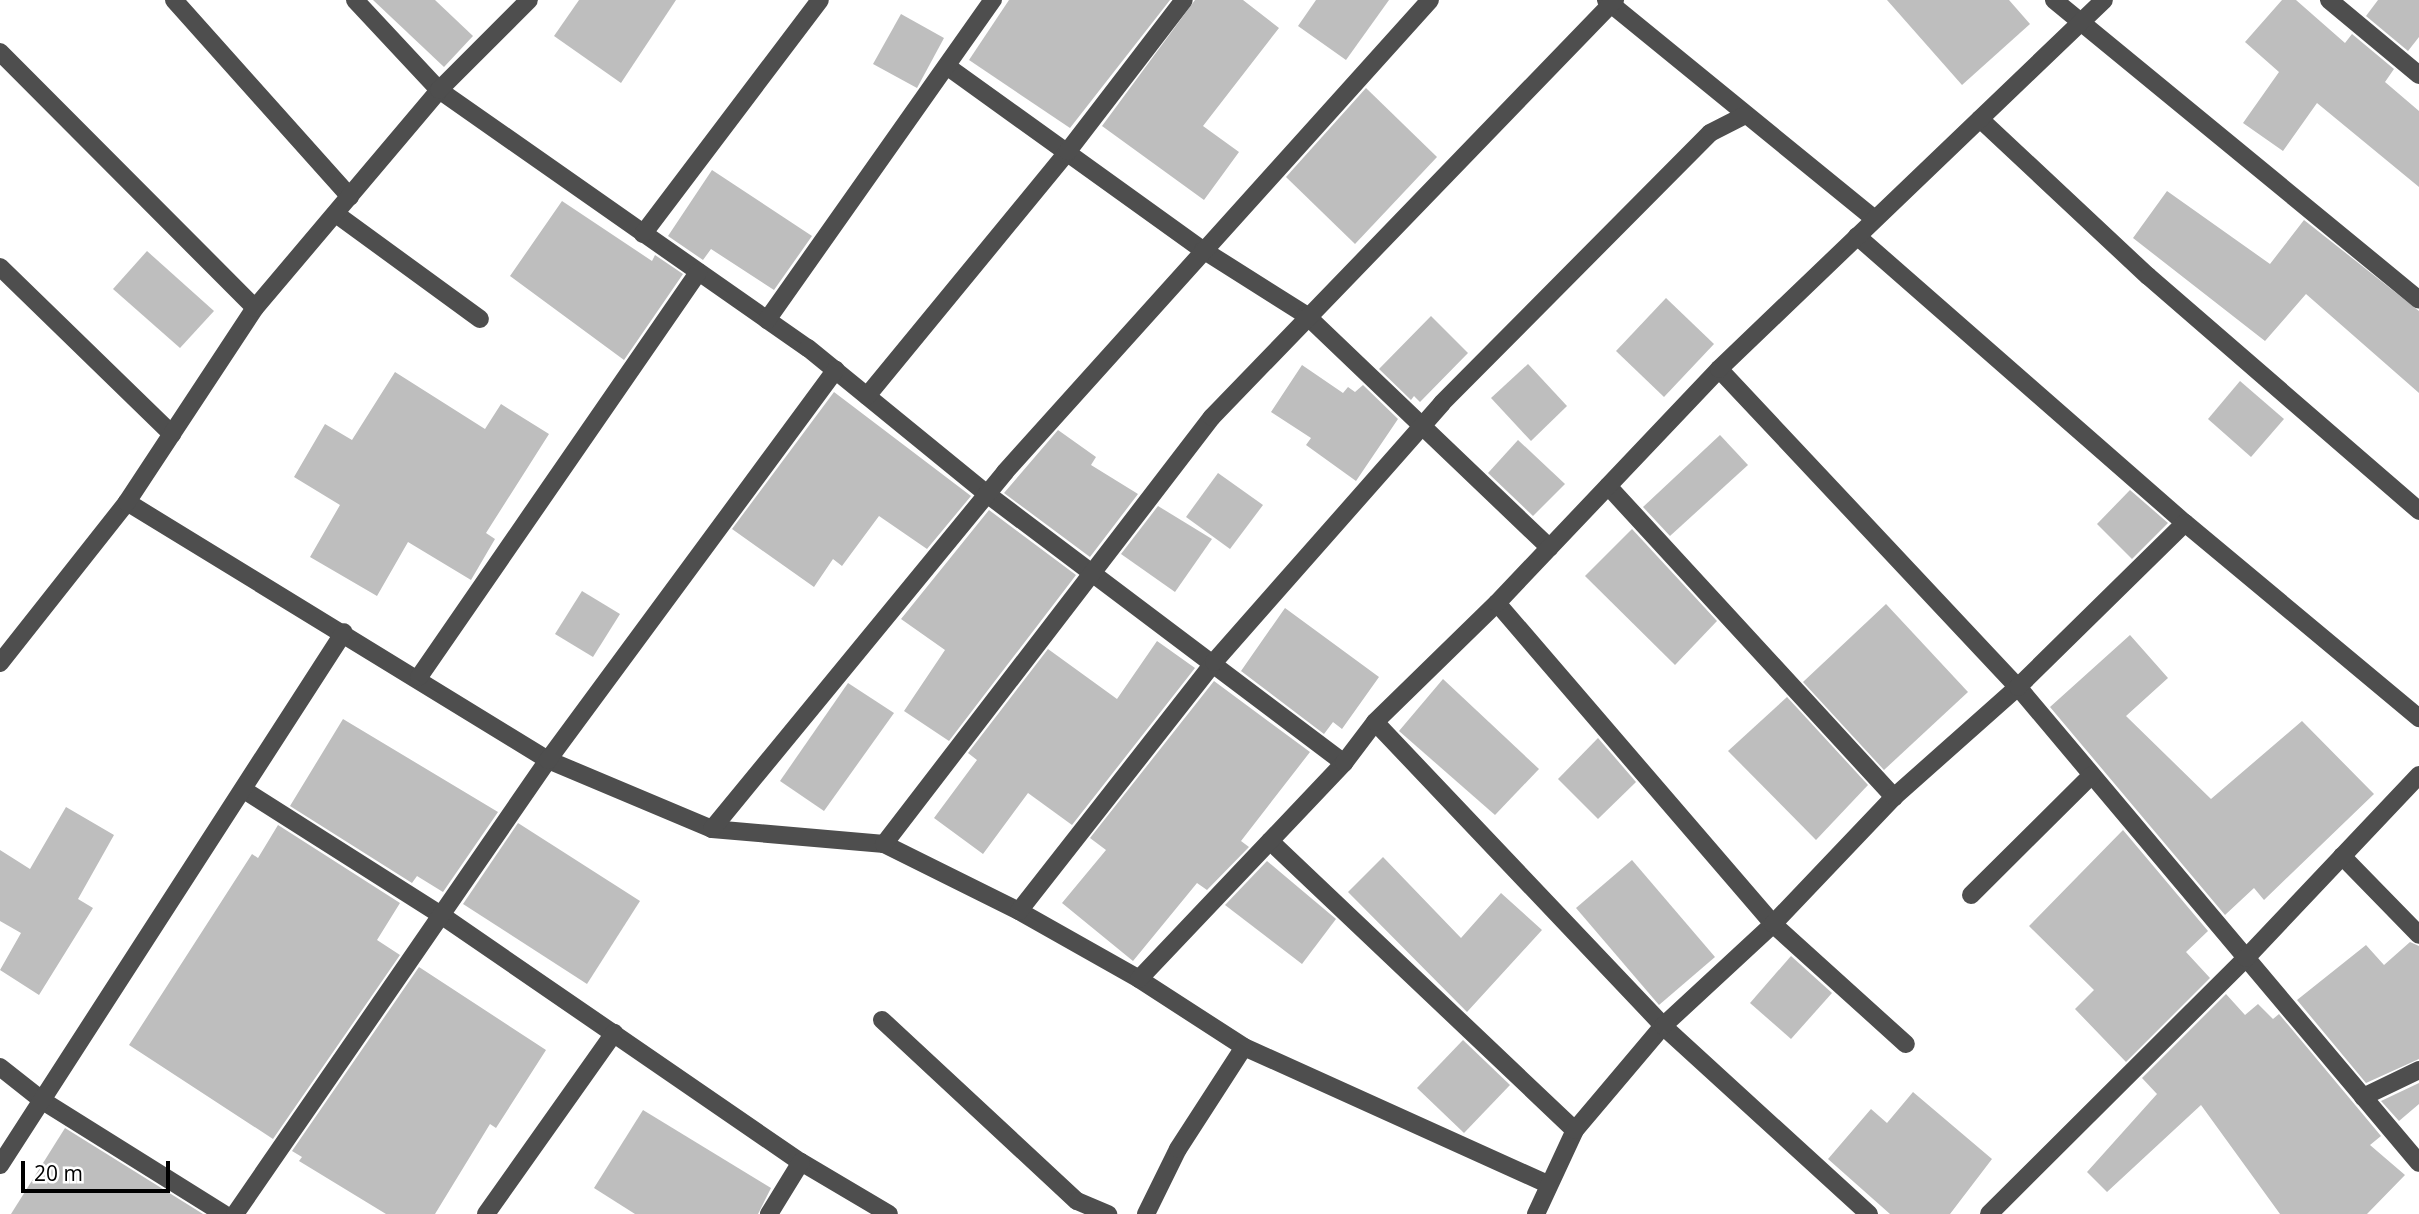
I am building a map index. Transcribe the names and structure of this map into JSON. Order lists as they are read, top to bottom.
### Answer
{
  "scale_bar": "20 m"
}
